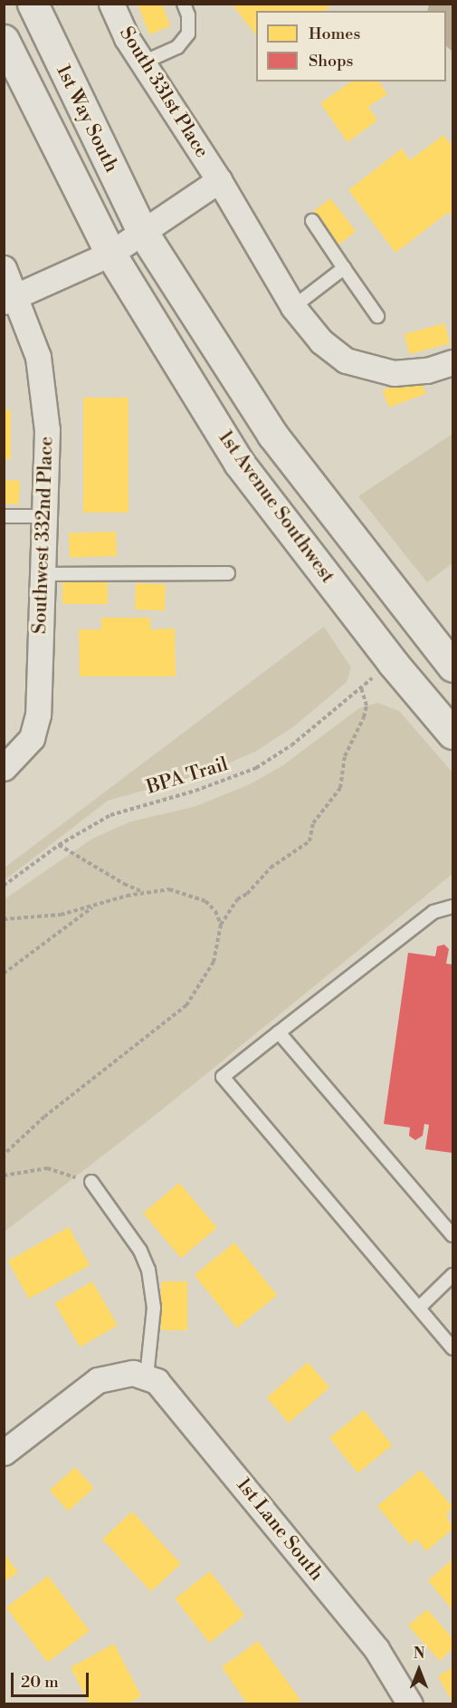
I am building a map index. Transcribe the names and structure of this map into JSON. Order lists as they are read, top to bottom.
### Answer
{
  "streets": {
    "main road": ["1st Way South", "1st Avenue Southwest"],
    "street": ["South 331st Place", "Southwest 332nd Place", "1st Lane South"],
    "path": ["BPA Trail"]
  },
  "crossings": [
    ["1st Way South", "1st Avenue Southwest"]
  ],
  "legend": ["Homes", "Shops"],
  "scale_bar": "20 m",
  "north": "top"
}
